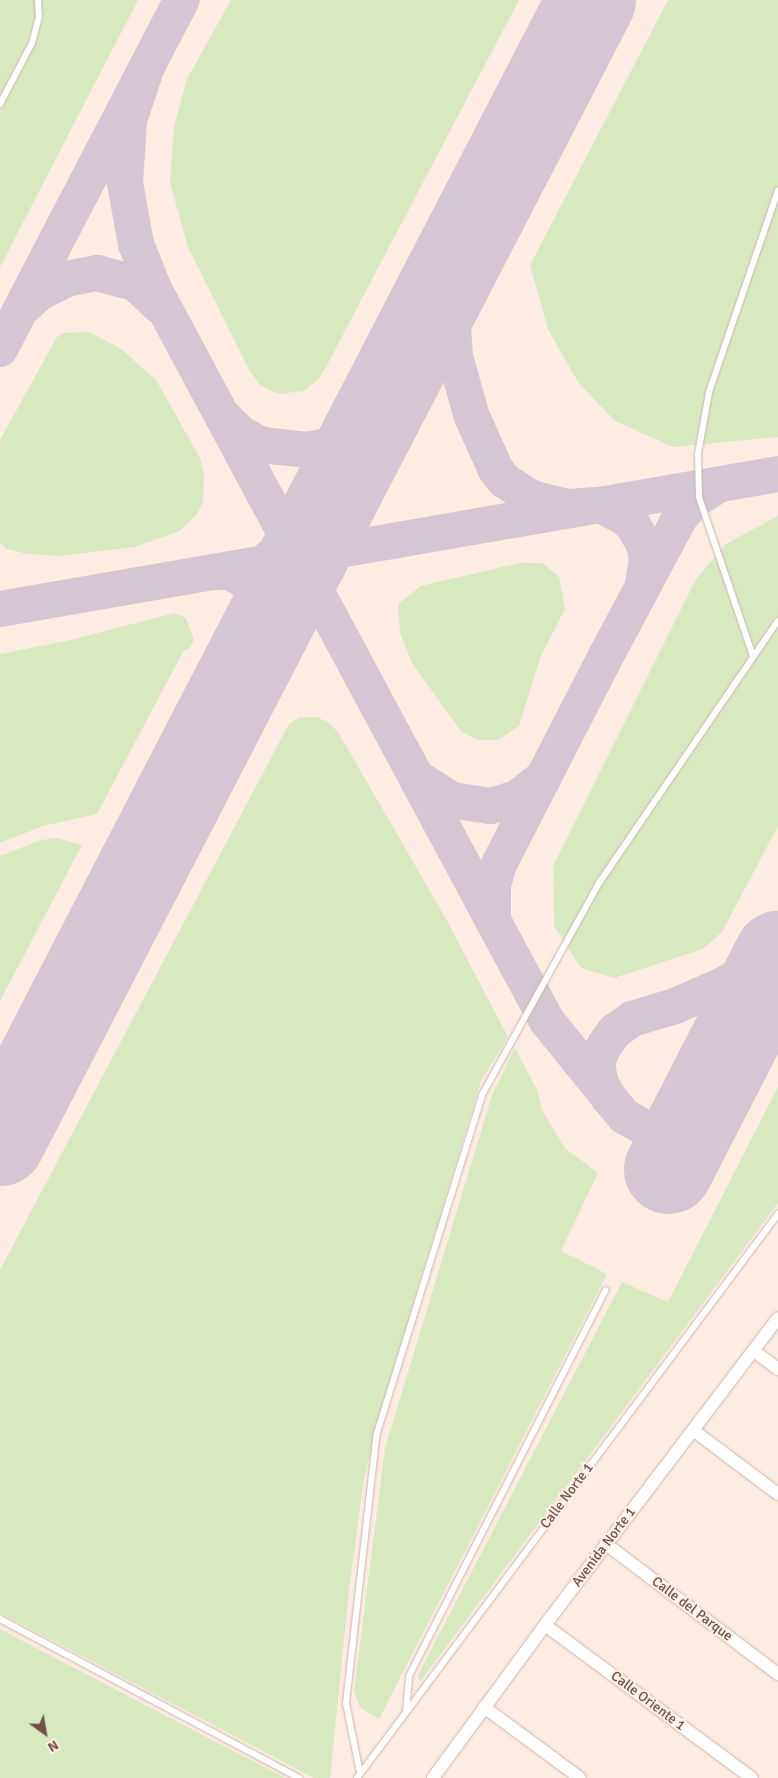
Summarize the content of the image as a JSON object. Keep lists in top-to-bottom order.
{
  "streets": {
    "street": ["Avenida Norte 1", "Calle del Parque", "Calle Oriente 1"],
    "lane": ["Calle Norte 1"]
  },
  "crossings": [
    ["Avenida Norte 1", "Calle del Parque"],
    ["Avenida Norte 1", "Calle Oriente 1"]
  ],
  "north": "bottom right"
}
